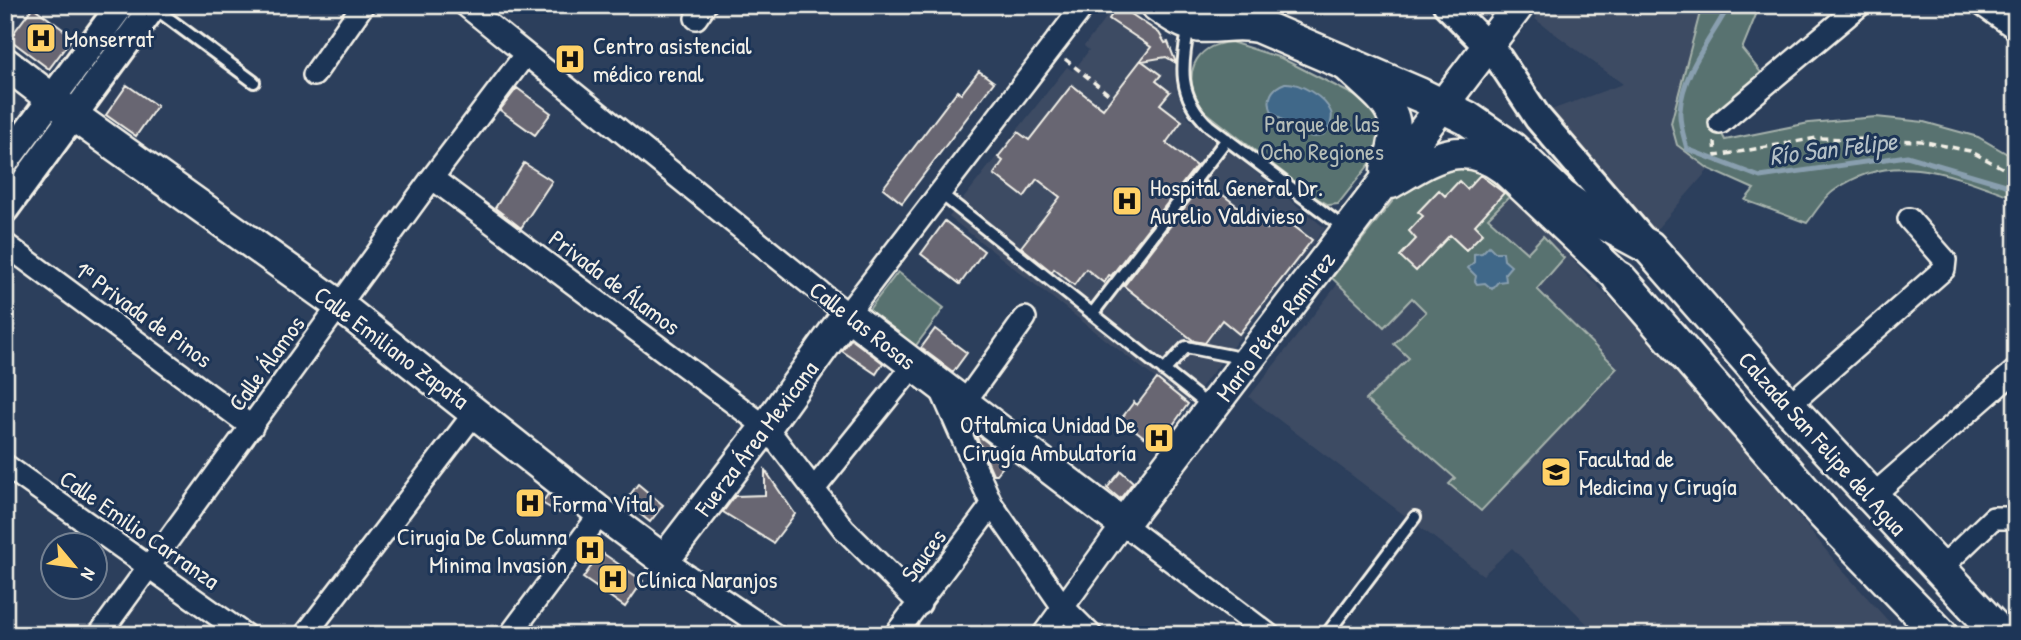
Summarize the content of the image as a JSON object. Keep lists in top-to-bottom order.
{
  "streets": {
    "main road": [
      "Calle las Rosas",
      "Mario Pérez Ramirez",
      "Calle Emiliano Zapata",
      "Fuerza Área Mexicana",
      "Calzada San Felipe del Agua"
    ],
    "street": [
      "Privada de Álamos",
      "1ª Privada de Pinos",
      "Calle Álamos",
      "Calle Emilio Carranza",
      "Sauces"
    ]
  },
  "crossings": [
    ["Privada de Álamos", "Calle Álamos"],
    ["Privada de Álamos", "Fuerza Área Mexicana"],
    ["Privada de Álamos", "Sauces"],
    ["1ª Privada de Pinos", "Calle Álamos"],
    ["Calle las Rosas", "Mario Pérez Ramirez"],
    ["Calle las Rosas", "Calle Álamos"],
    ["Calle las Rosas", "Fuerza Área Mexicana"],
    ["Calle Emiliano Zapata", "Calle Álamos"],
    ["Calle Emiliano Zapata", "Fuerza Área Mexicana"],
    ["Calle Álamos", "Calle Emilio Carranza"]
  ],
  "water": ["Río San Felipe"],
  "parks": ["Parque de las Ocho Regiones"],
  "places": {
    "hospital": [
      "Monserrat",
      "Centro asistencial médico renal",
      "Hospital General Dr. Aurelio Valdivieso",
      "Oftalmica Unidad De Cirugía Ambulatoría",
      "Forma Vital",
      "Cirugia De Columna Minima Invasion",
      "Clínica Naranjos"
    ],
    "school or university": ["Facultad de Medicina y Cirugía"]
  },
  "north": "bottom right"
}
